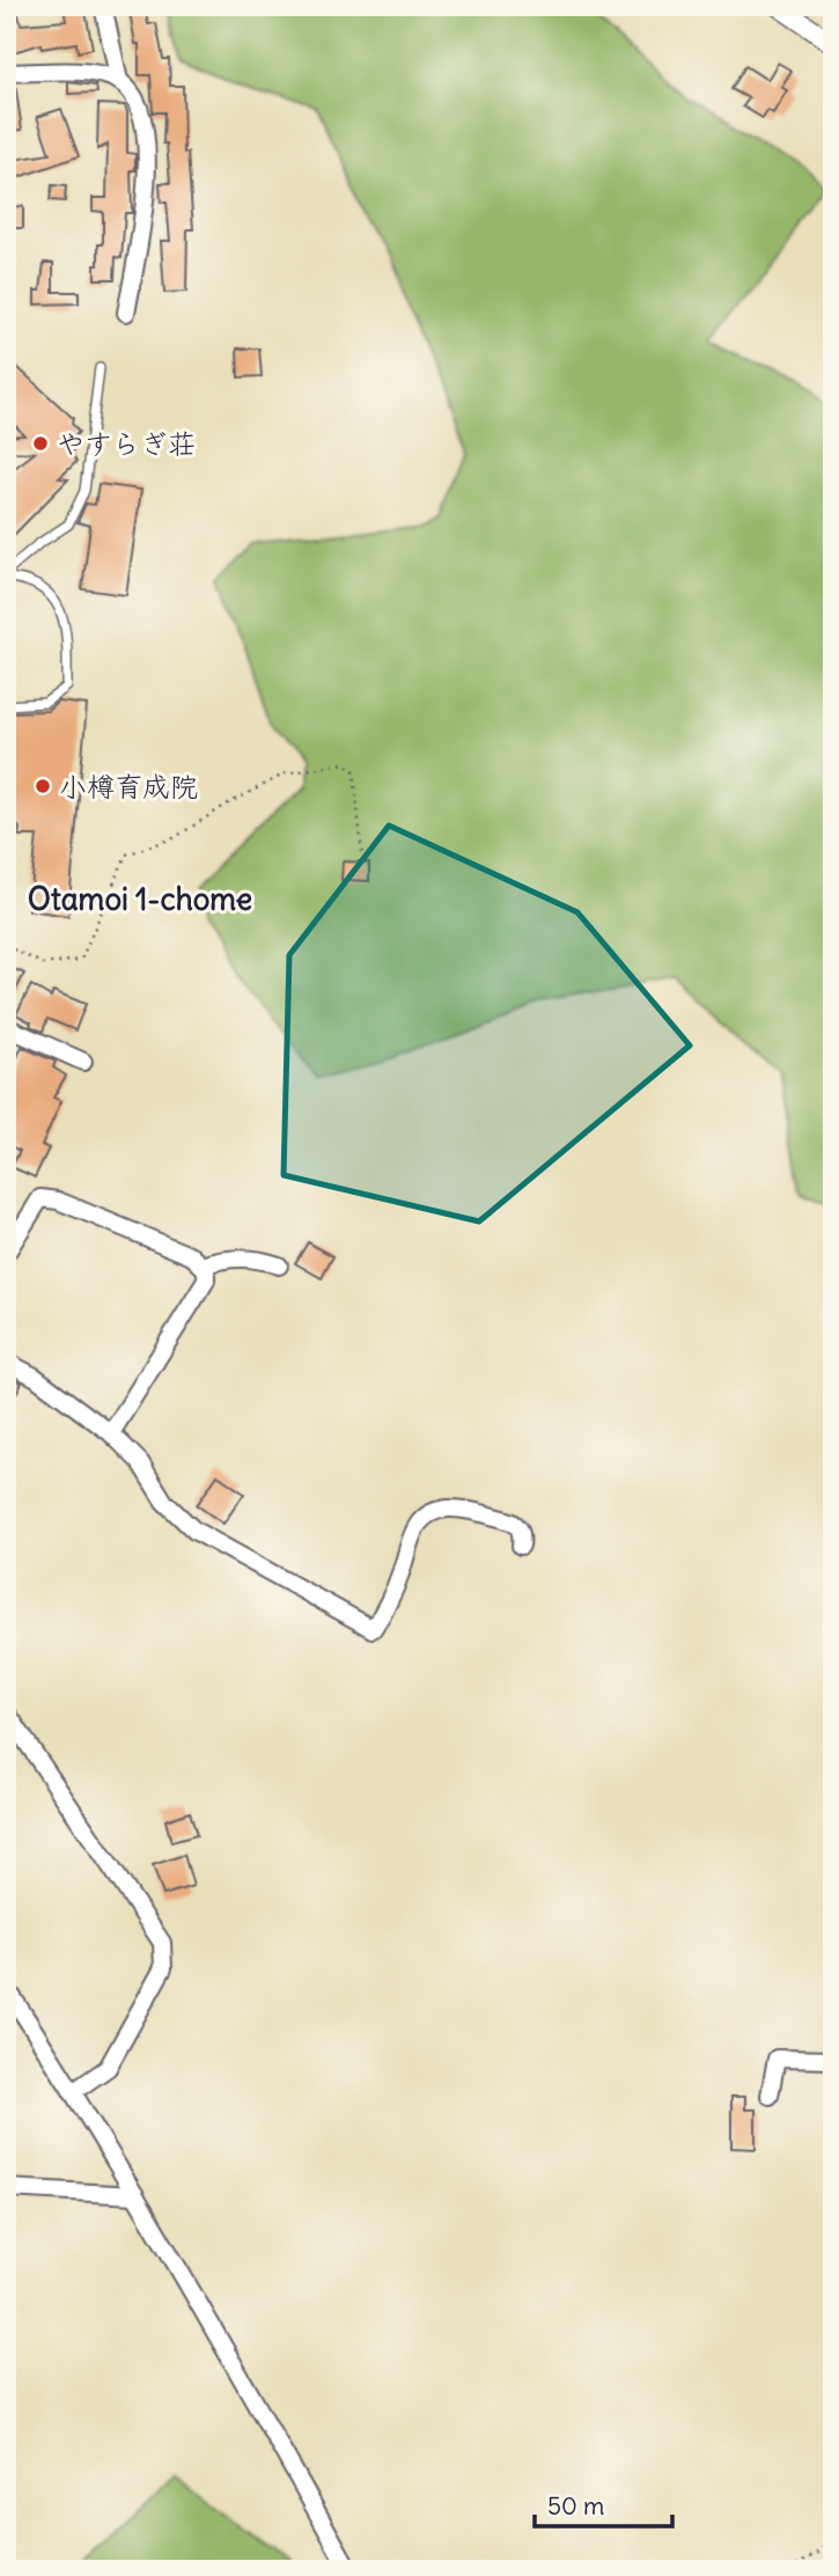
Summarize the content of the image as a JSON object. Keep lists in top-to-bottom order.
{
  "districts": ["Otamoi 1-chome"],
  "places": ["やすらぎ荘", "小樽育成院"],
  "scale_bar": "50 m"
}
